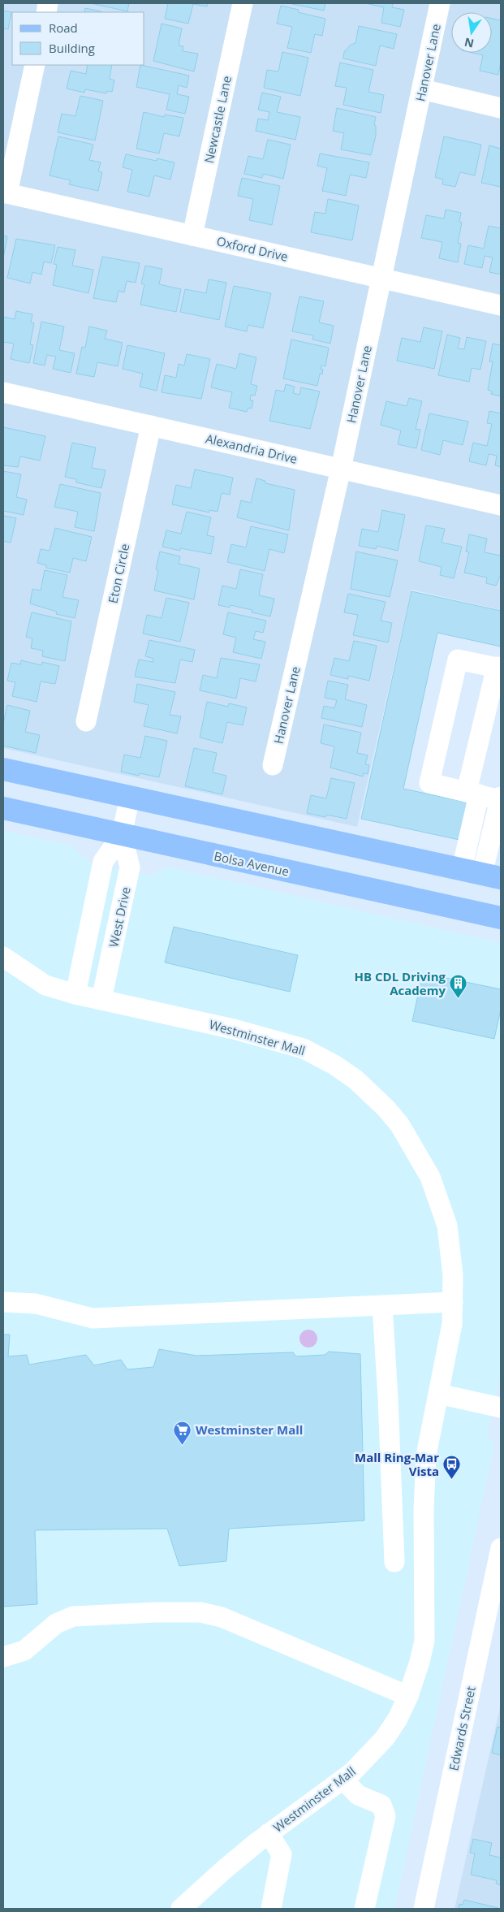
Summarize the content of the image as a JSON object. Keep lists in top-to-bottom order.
{
  "streets": {
    "main road": ["Bolsa Avenue"],
    "street": [
      "Hanover Lane",
      "Newcastle Lane",
      "Oxford Drive",
      "Alexandria Drive",
      "Eton Circle",
      "West Drive",
      "Westminster Mall",
      "Edwards Street"
    ]
  },
  "crossings": [
    ["Hanover Lane", "Oxford Drive"],
    ["Hanover Lane", "Alexandria Drive"],
    ["Newcastle Lane", "Oxford Drive"],
    ["Alexandria Drive", "Eton Circle"],
    ["Bolsa Avenue", "West Drive"],
    ["West Drive", "Westminster Mall"]
  ],
  "places": {
    "building": ["HB CDL Driving Academy"],
    "supermarket": ["Westminster Mall"],
    "bus stop": ["Mall Ring-Mar Vista"]
  },
  "legend": ["Road", "Building"],
  "north": "bottom"
}
